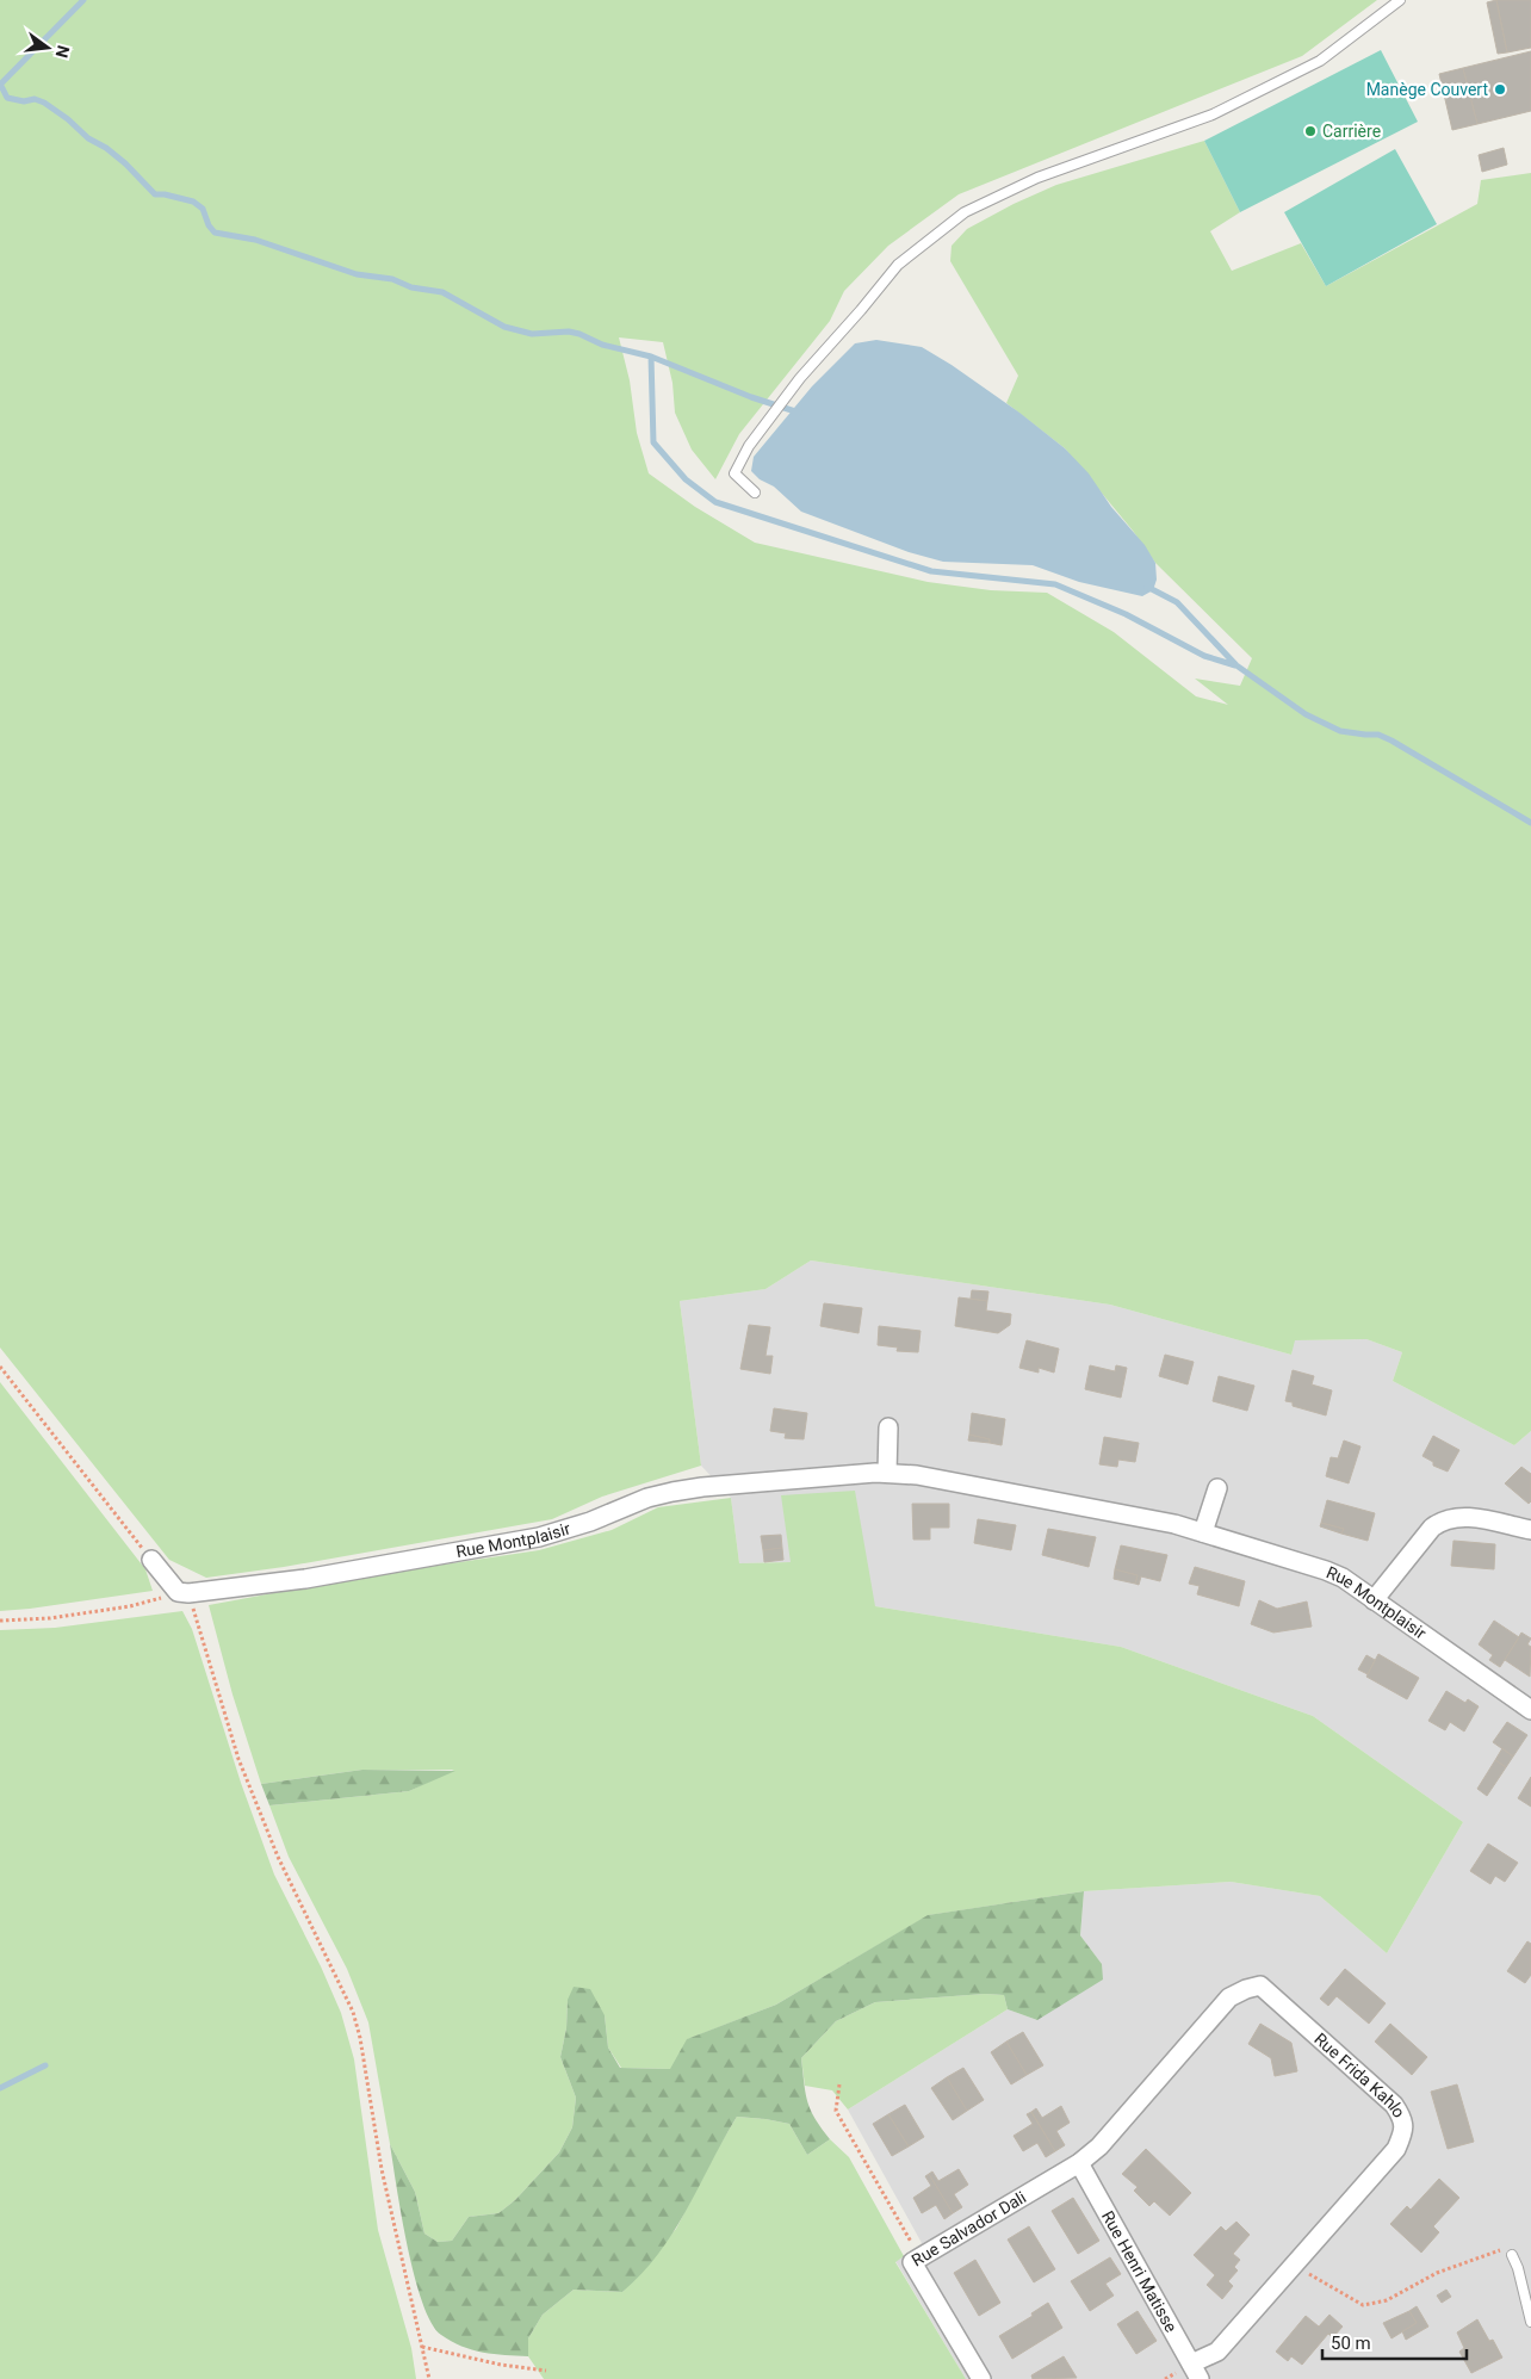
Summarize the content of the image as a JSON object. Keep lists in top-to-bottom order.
{
  "streets": {
    "street": [
      "Rue Montplaisir",
      "Rue Frida Kahlo",
      "Rue Salvador Dali",
      "Rue Henri Matisse"
    ]
  },
  "crossings": [
    ["Rue Frida Kahlo", "Rue Salvador Dali"],
    ["Rue Frida Kahlo", "Rue Henri Matisse"],
    ["Rue Salvador Dali", "Rue Henri Matisse"]
  ],
  "places": ["Manège Couvert", "Carrière"],
  "scale_bar": "50 m",
  "north": "right"
}
